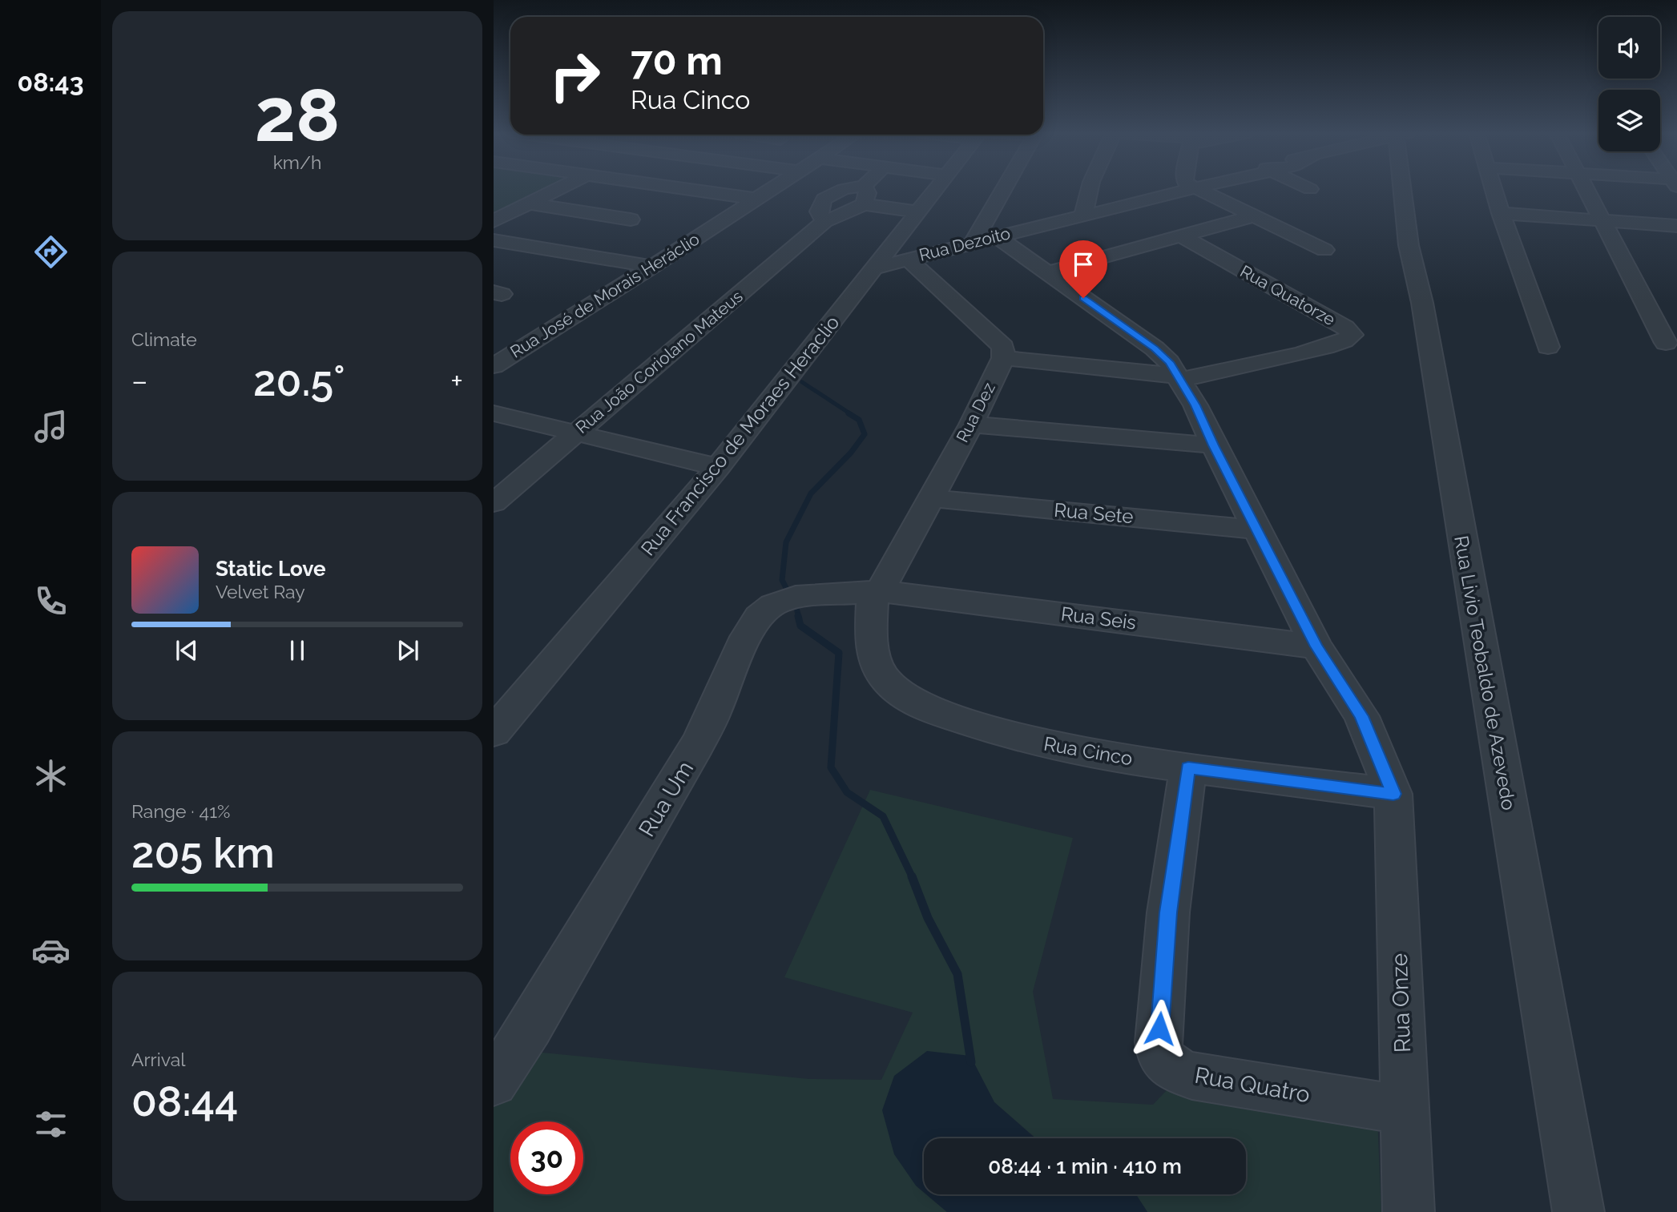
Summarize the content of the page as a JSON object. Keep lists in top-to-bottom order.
{
  "streets": {
    "street": [
      "Rua Dezoito",
      "Rua José de Morais Heráclio",
      "Rua Quatorze",
      "Rua João Coriolano Mateus",
      "Rua Dez",
      "Rua Francisco de Moraes Heraclio",
      "Rua Sete",
      "Rua Seis",
      "Rua Livio Teobaldo de Azevedo",
      "Rua Cinco",
      "Rua Um",
      "Rua Onze",
      "Rua Quatro"
    ]
  },
  "crossings": [
    ["Rua Dezoito", "Rua Dez"],
    ["Rua Dezoito", "Rua Francisco de Moraes Heraclio"],
    ["Rua Dez", "Rua Sete"],
    ["Rua Dez", "Rua Seis"],
    ["Rua Dez", "Rua Cinco"],
    ["Rua Dez", "Rua Um"],
    ["Rua Seis", "Rua Cinco"],
    ["Rua Seis", "Rua Um"],
    ["Rua Cinco", "Rua Um"],
    ["Rua Cinco", "Rua Onze"],
    ["Rua Cinco", "Rua Quatro"],
    ["Rua Onze", "Rua Quatro"]
  ],
  "page": {
    "tabs": "08:43",
    "tile": [
      ["28", "km/h"],
      "Climate",
      ["Range · 41%", "205 km"],
      ["Arrival", "08:44"]
    ],
    "turn": ["70 m", "Rua Cinco"],
    "heat": ["−", "20.5°", "+"],
    "song": ["Static Love", "Velvet Ray"],
    "limit": "30",
    "trip": "08:44 · 1 min · 410 m"
  }
}
